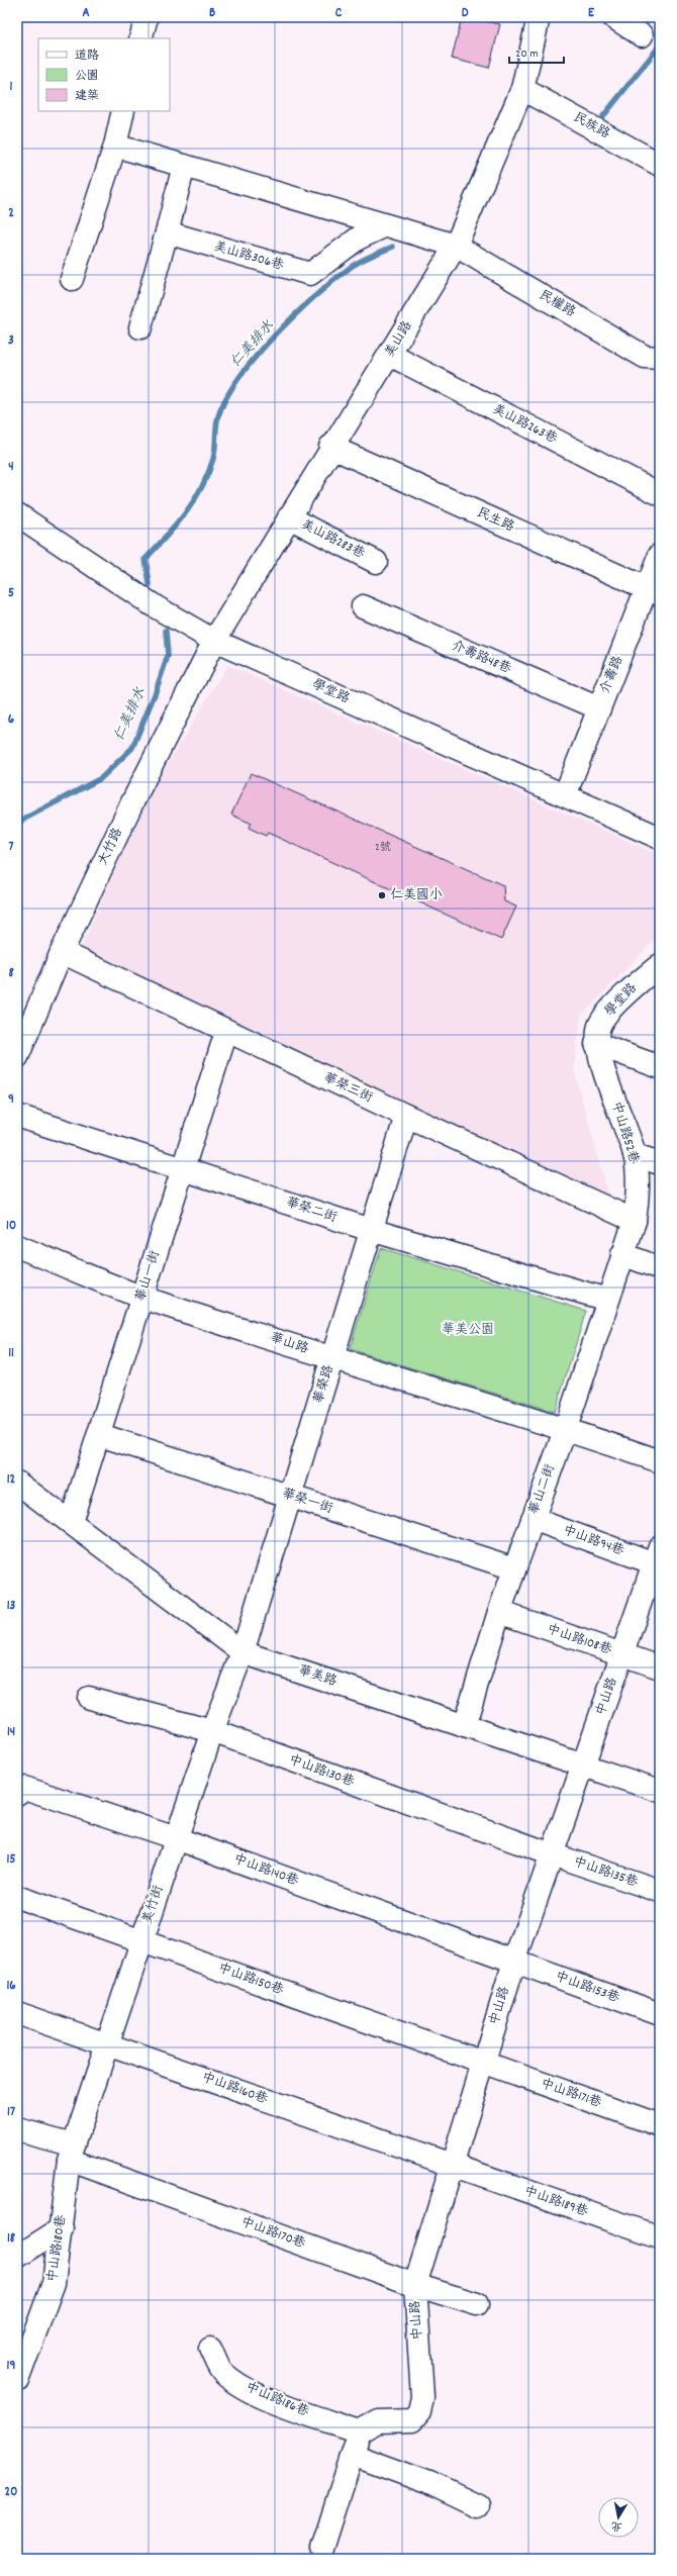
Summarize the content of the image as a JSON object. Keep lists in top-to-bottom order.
{
  "streets": {
    "street": [
      "民族路",
      "美山路306巷",
      "民權路",
      "美山路",
      "美山路263巷",
      "民生路",
      "美山路283巷",
      "介壽路48巷",
      "介壽路",
      "學堂路",
      "大竹路",
      "華榮三街",
      "中山路52巷",
      "華榮二街",
      "華山一街",
      "華山路",
      "華榮路",
      "華山二街",
      "華榮一街",
      "中山路94巷",
      "中山路108巷",
      "華美路",
      "中山路",
      "中山路130巷",
      "中山路140巷",
      "中山路135巷",
      "美竹街",
      "中山路150巷",
      "中山路153巷",
      "中山路160巷",
      "中山路171巷",
      "中山路189巷",
      "中山路170巷",
      "中山路180巷",
      "中山路186巷"
    ]
  },
  "crossings": [
    ["民族路", "美山路"],
    ["民權路", "美山路"],
    ["美山路", "美山路263巷"],
    ["美山路", "民生路"],
    ["美山路", "美山路283巷"],
    ["美山路", "學堂路"],
    ["美山路", "大竹路"],
    ["民生路", "介壽路"],
    ["介壽路48巷", "介壽路"],
    ["介壽路", "學堂路"],
    ["學堂路", "大竹路"],
    ["學堂路", "中山路52巷"],
    ["大竹路", "華榮三街"],
    ["華榮三街", "中山路52巷"],
    ["華榮三街", "華山一街"],
    ["華榮三街", "華榮路"],
    ["中山路52巷", "華山二街"],
    ["華榮二街", "華山一街"],
    ["華榮二街", "華榮路"],
    ["華榮二街", "華山二街"],
    ["華山一街", "華山路"],
    ["華山一街", "華榮一街"],
    ["華山一街", "華美路"],
    ["華山路", "華榮路"],
    ["華山路", "華山二街"],
    ["華榮路", "華榮一街"],
    ["華榮路", "華美路"],
    ["華榮路", "美竹街"],
    ["華山二街", "華榮一街"],
    ["華山二街", "中山路94巷"],
    ["華山二街", "中山路108巷"],
    ["華山二街", "華美路"],
    ["中山路94巷", "中山路"],
    ["中山路108巷", "中山路"],
    ["華美路", "中山路"],
    ["華美路", "美竹街"],
    ["中山路", "中山路130巷"],
    ["中山路", "中山路140巷"],
    ["中山路", "中山路135巷"],
    ["中山路", "中山路150巷"],
    ["中山路", "中山路153巷"],
    ["中山路", "中山路160巷"],
    ["中山路", "中山路171巷"],
    ["中山路", "中山路189巷"],
    ["中山路", "中山路170巷"],
    ["中山路", "中山路186巷"],
    ["中山路130巷", "中山路135巷"],
    ["中山路130巷", "美竹街"],
    ["中山路140巷", "美竹街"],
    ["中山路140巷", "中山路153巷"],
    ["美竹街", "中山路150巷"],
    ["美竹街", "中山路160巷"],
    ["美竹街", "中山路170巷"],
    ["美竹街", "中山路180巷"],
    ["中山路150巷", "中山路171巷"],
    ["中山路160巷", "中山路189巷"],
    ["中山路170巷", "中山路180巷"]
  ],
  "water": ["仁美排水"],
  "parks": ["華美公園"],
  "places": ["仁美國小"],
  "house_numbers": ["2號"],
  "legend": ["道路", "公園", "建築"],
  "scale_bar": "20 m",
  "north": "bottom",
  "grid": {
    "columns": [
      "A",
      "B",
      "C",
      "D",
      "E"
    ],
    "rows": [
      "1",
      "2",
      "3",
      "4",
      "5",
      "6",
      "7",
      "8",
      "9",
      "10",
      "11",
      "12",
      "13",
      "14",
      "15",
      "16",
      "17",
      "18",
      "19",
      "20"
    ]
  }
}
